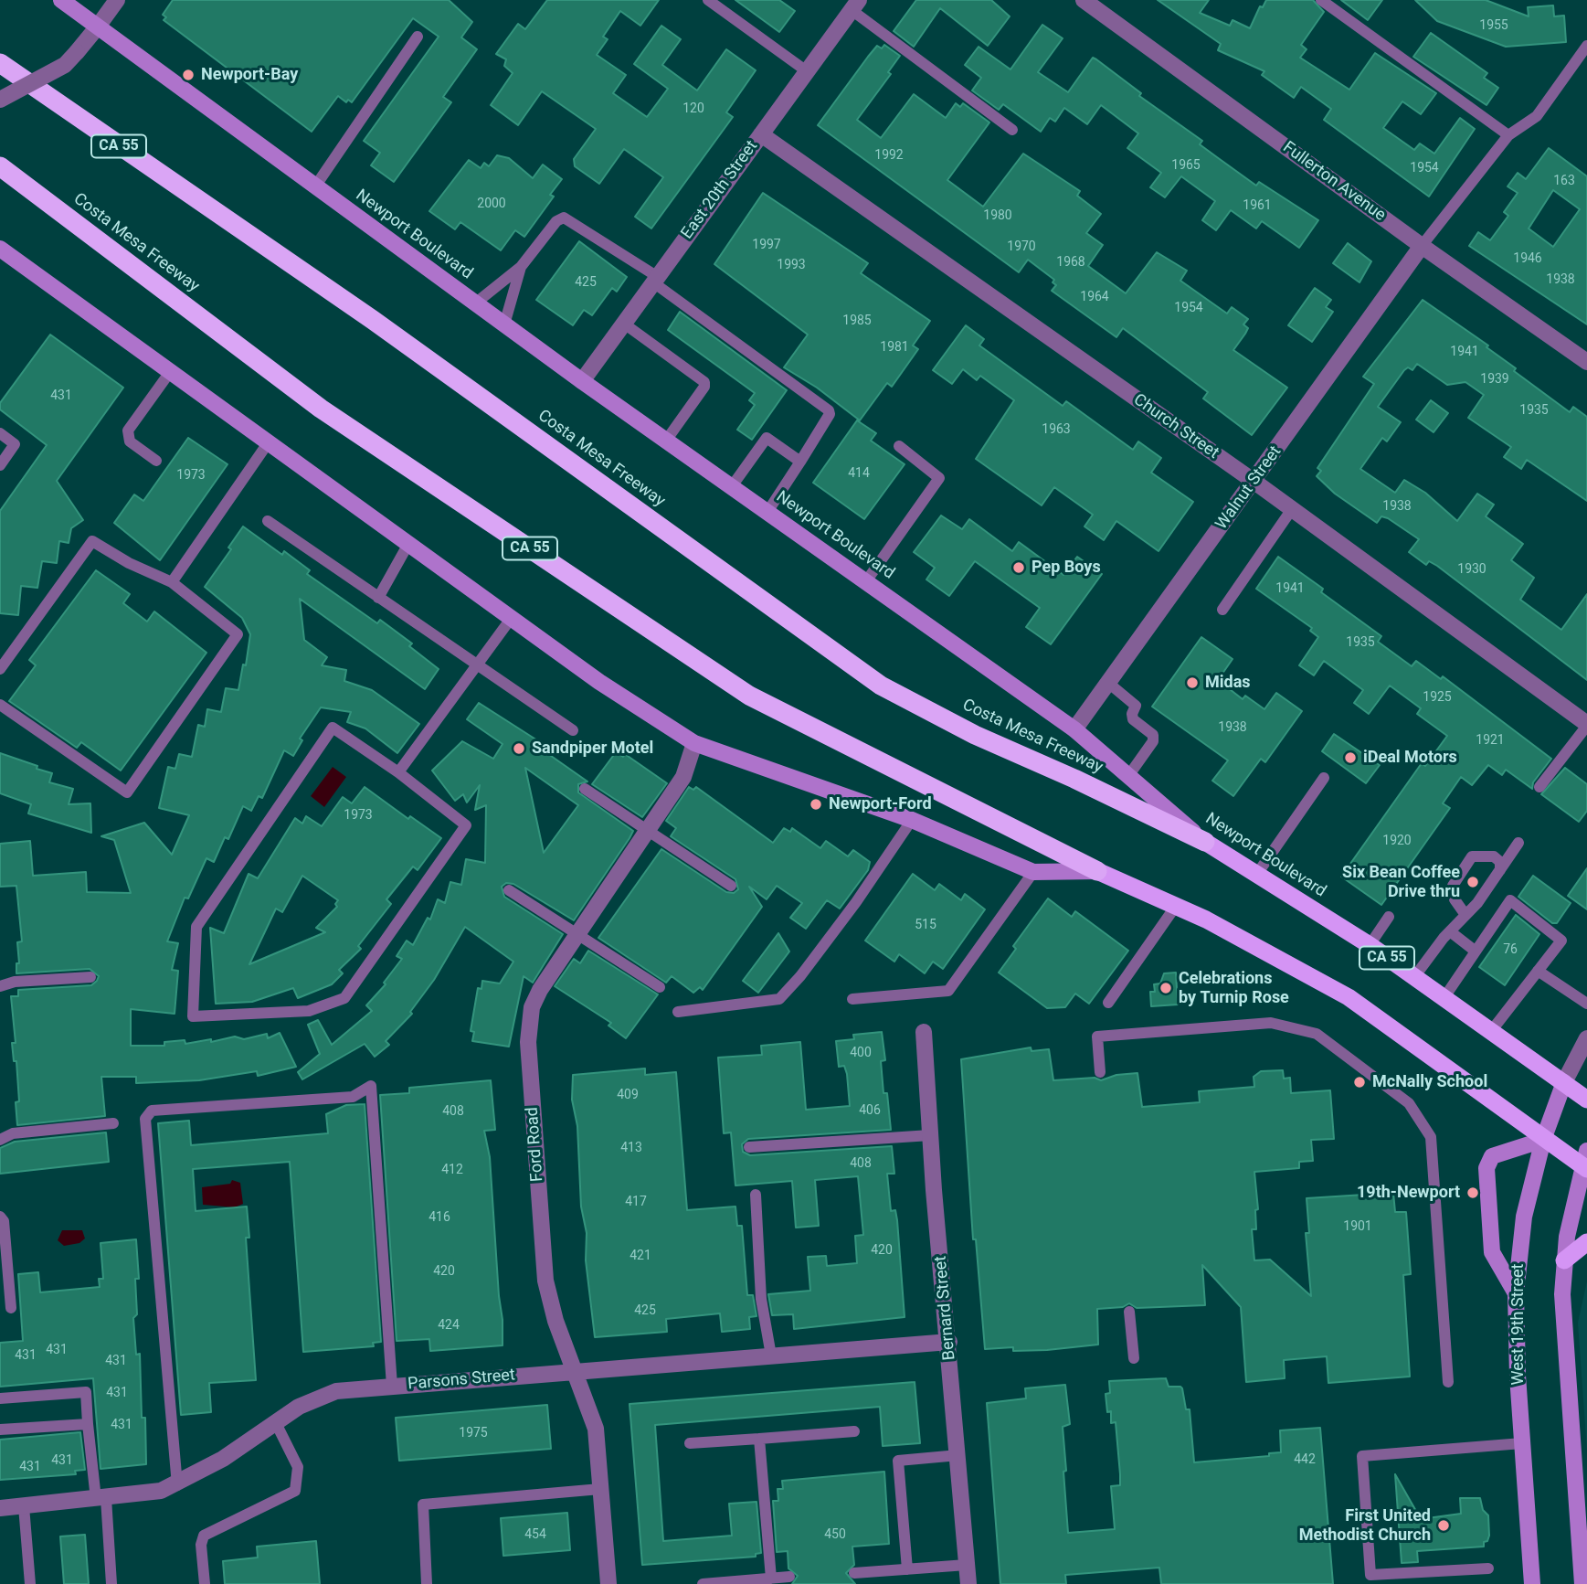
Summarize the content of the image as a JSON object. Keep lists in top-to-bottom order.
{
  "streets": {
    "highway": ["CA 55", "Newport Boulevard", "Costa Mesa Freeway"],
    "main road": ["West 19th Street"],
    "street": [
      "Fullerton Avenue",
      "East 20th Street",
      "Church Street",
      "Walnut Street",
      "Ford Road",
      "Bernard Street",
      "Parsons Street"
    ]
  },
  "crossings": [
    ["CA 55", "Costa Mesa Freeway"],
    ["CA 55", "West 19th Street"],
    ["Fullerton Avenue", "Walnut Street"],
    ["East 20th Street", "Newport Boulevard"],
    ["East 20th Street", "Church Street"],
    ["Newport Boulevard", "Costa Mesa Freeway"],
    ["Newport Boulevard", "Walnut Street"],
    ["Newport Boulevard", "West 19th Street"],
    ["Church Street", "Walnut Street"],
    ["Ford Road", "Parsons Street"],
    ["Bernard Street", "Parsons Street"]
  ],
  "places": [
    "Newport-Bay",
    "Pep Boys",
    "Midas",
    "Sandpiper Motel",
    "iDeal Motors",
    "Newport-Ford",
    "Six Bean Coffee Drive thru",
    "Celebrations by Turnip Rose",
    "McNally School",
    "19th-Newport",
    "First United Methodist Church"
  ],
  "house_numbers": [
    "1955",
    "120",
    "1992",
    "1965",
    "1954",
    "163",
    "2000",
    "1961",
    "1980",
    "1997",
    "1970",
    "1946",
    "1968",
    "1993",
    "1938",
    "425",
    "1964",
    "1954",
    "1985",
    "1981",
    "1941",
    "1939",
    "431",
    "1935",
    "1963",
    "414",
    "1973",
    "1938",
    "1930",
    "1941",
    "1935",
    "1925",
    "1938",
    "1921",
    "1973",
    "1920",
    "515",
    "76",
    "400",
    "409",
    "406",
    "408",
    "413",
    "408",
    "412",
    "417",
    "416",
    "1901",
    "420",
    "421",
    "420",
    "425",
    "424",
    "431",
    "431",
    "431",
    "431",
    "431",
    "1975",
    "442",
    "431",
    "431",
    "454",
    "450"
  ]
}
